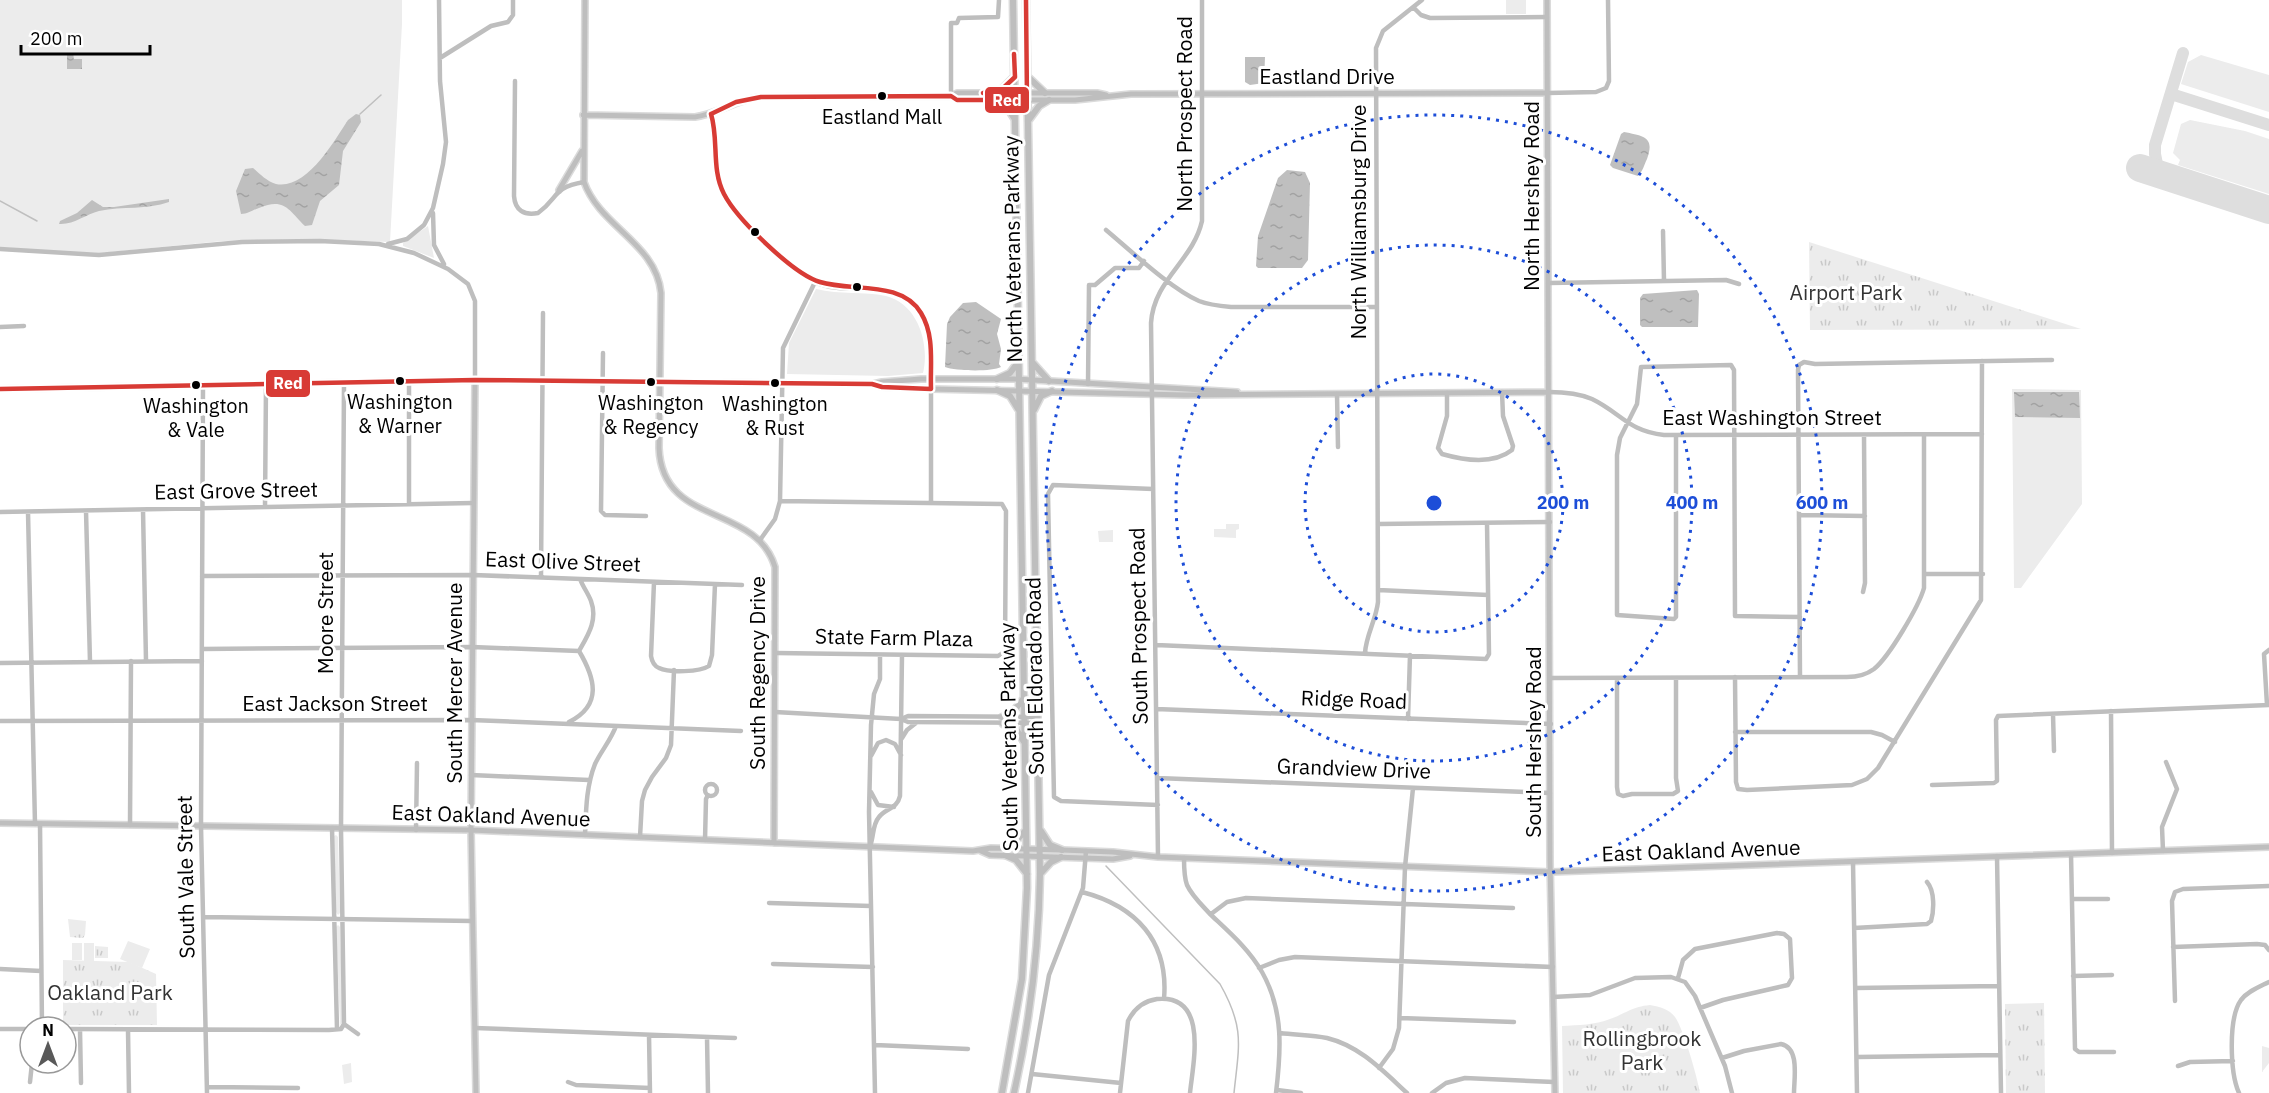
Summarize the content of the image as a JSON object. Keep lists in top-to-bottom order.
{
  "streets": {
    "highway": ["North Veterans Parkway", "South Veterans Parkway"],
    "main road": [
      "Eastland Drive",
      "North Hershey Road",
      "East Washington Street",
      "South Regency Drive",
      "South Mercer Avenue",
      "South Hershey Road",
      "East Oakland Avenue"
    ],
    "street": [
      "North Prospect Road",
      "North Williamsburg Drive",
      "East Grove Street",
      "East Olive Street",
      "Moore Street",
      "South Prospect Road",
      "State Farm Plaza",
      "South Eldorado Road",
      "Ridge Road",
      "East Jackson Street",
      "Grandview Drive",
      "South Vale Street"
    ]
  },
  "crossings": [
    ["Eastland Drive", "North Prospect Road"],
    ["Eastland Drive", "North Hershey Road"],
    ["Eastland Drive", "North Williamsburg Drive"],
    ["Eastland Drive", "North Veterans Parkway"],
    ["North Prospect Road", "East Washington Street"],
    ["North Prospect Road", "South Prospect Road"],
    ["North Hershey Road", "East Washington Street"],
    ["North Hershey Road", "South Hershey Road"],
    ["North Williamsburg Drive", "East Washington Street"],
    ["North Veterans Parkway", "East Washington Street"],
    ["North Veterans Parkway", "South Veterans Parkway"],
    ["East Washington Street", "Moore Street"],
    ["East Washington Street", "South Prospect Road"],
    ["East Washington Street", "South Mercer Avenue"],
    ["East Washington Street", "South Veterans Parkway"],
    ["East Washington Street", "South Hershey Road"],
    ["East Grove Street", "Moore Street"],
    ["East Grove Street", "South Mercer Avenue"],
    ["East Olive Street", "Moore Street"],
    ["East Olive Street", "South Mercer Avenue"],
    ["Moore Street", "East Jackson Street"],
    ["Moore Street", "East Oakland Avenue"],
    ["South Prospect Road", "South Eldorado Road"],
    ["South Prospect Road", "Ridge Road"],
    ["South Prospect Road", "Grandview Drive"],
    ["South Prospect Road", "East Oakland Avenue"],
    ["State Farm Plaza", "South Regency Drive"],
    ["South Regency Drive", "East Oakland Avenue"],
    ["South Mercer Avenue", "East Jackson Street"],
    ["South Mercer Avenue", "East Oakland Avenue"],
    ["Ridge Road", "South Hershey Road"],
    ["East Jackson Street", "South Vale Street"],
    ["South Veterans Parkway", "East Oakland Avenue"],
    ["South Hershey Road", "Grandview Drive"],
    ["South Hershey Road", "East Oakland Avenue"],
    ["East Oakland Avenue", "South Vale Street"]
  ],
  "parks": ["Airport Park", "Oakland Park", "Rollingbrook Park"],
  "places": [
    "Eastland Mall",
    "Washington & Warner",
    "Washington & Regency",
    "Washington & Rust",
    "Washington & Vale"
  ],
  "lines": ["transit line Red"],
  "scale_bar": "200 m",
  "north": "top",
  "rings": ["200 m", "400 m", "600 m"]
}
